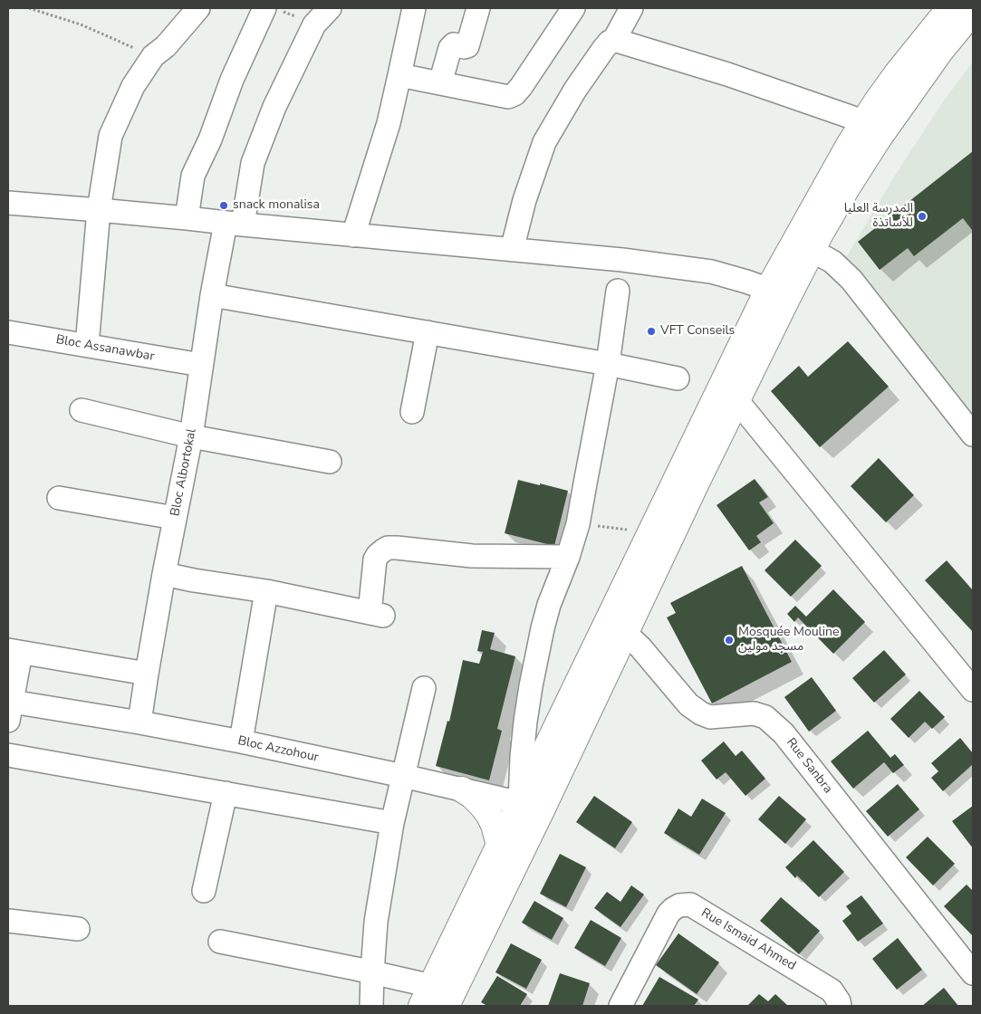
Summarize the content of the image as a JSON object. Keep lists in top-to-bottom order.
{
  "streets": {
    "street": [
      "Bloc Assanawbar",
      "Bloc Albortokal",
      "Bloc Azzohour",
      "Rue Sanbra",
      "Rue Ismaid Ahmed"
    ]
  },
  "crossings": [
    ["Bloc Assanawbar", "Bloc Albortokal"],
    ["Bloc Albortokal", "Bloc Azzohour"]
  ],
  "places": [
    "snack monalisa",
    "المدرسة العليا للأساتذة",
    "VFT Conseils",
    "Mosquée Mouline مسجد مولين"
  ]
}
